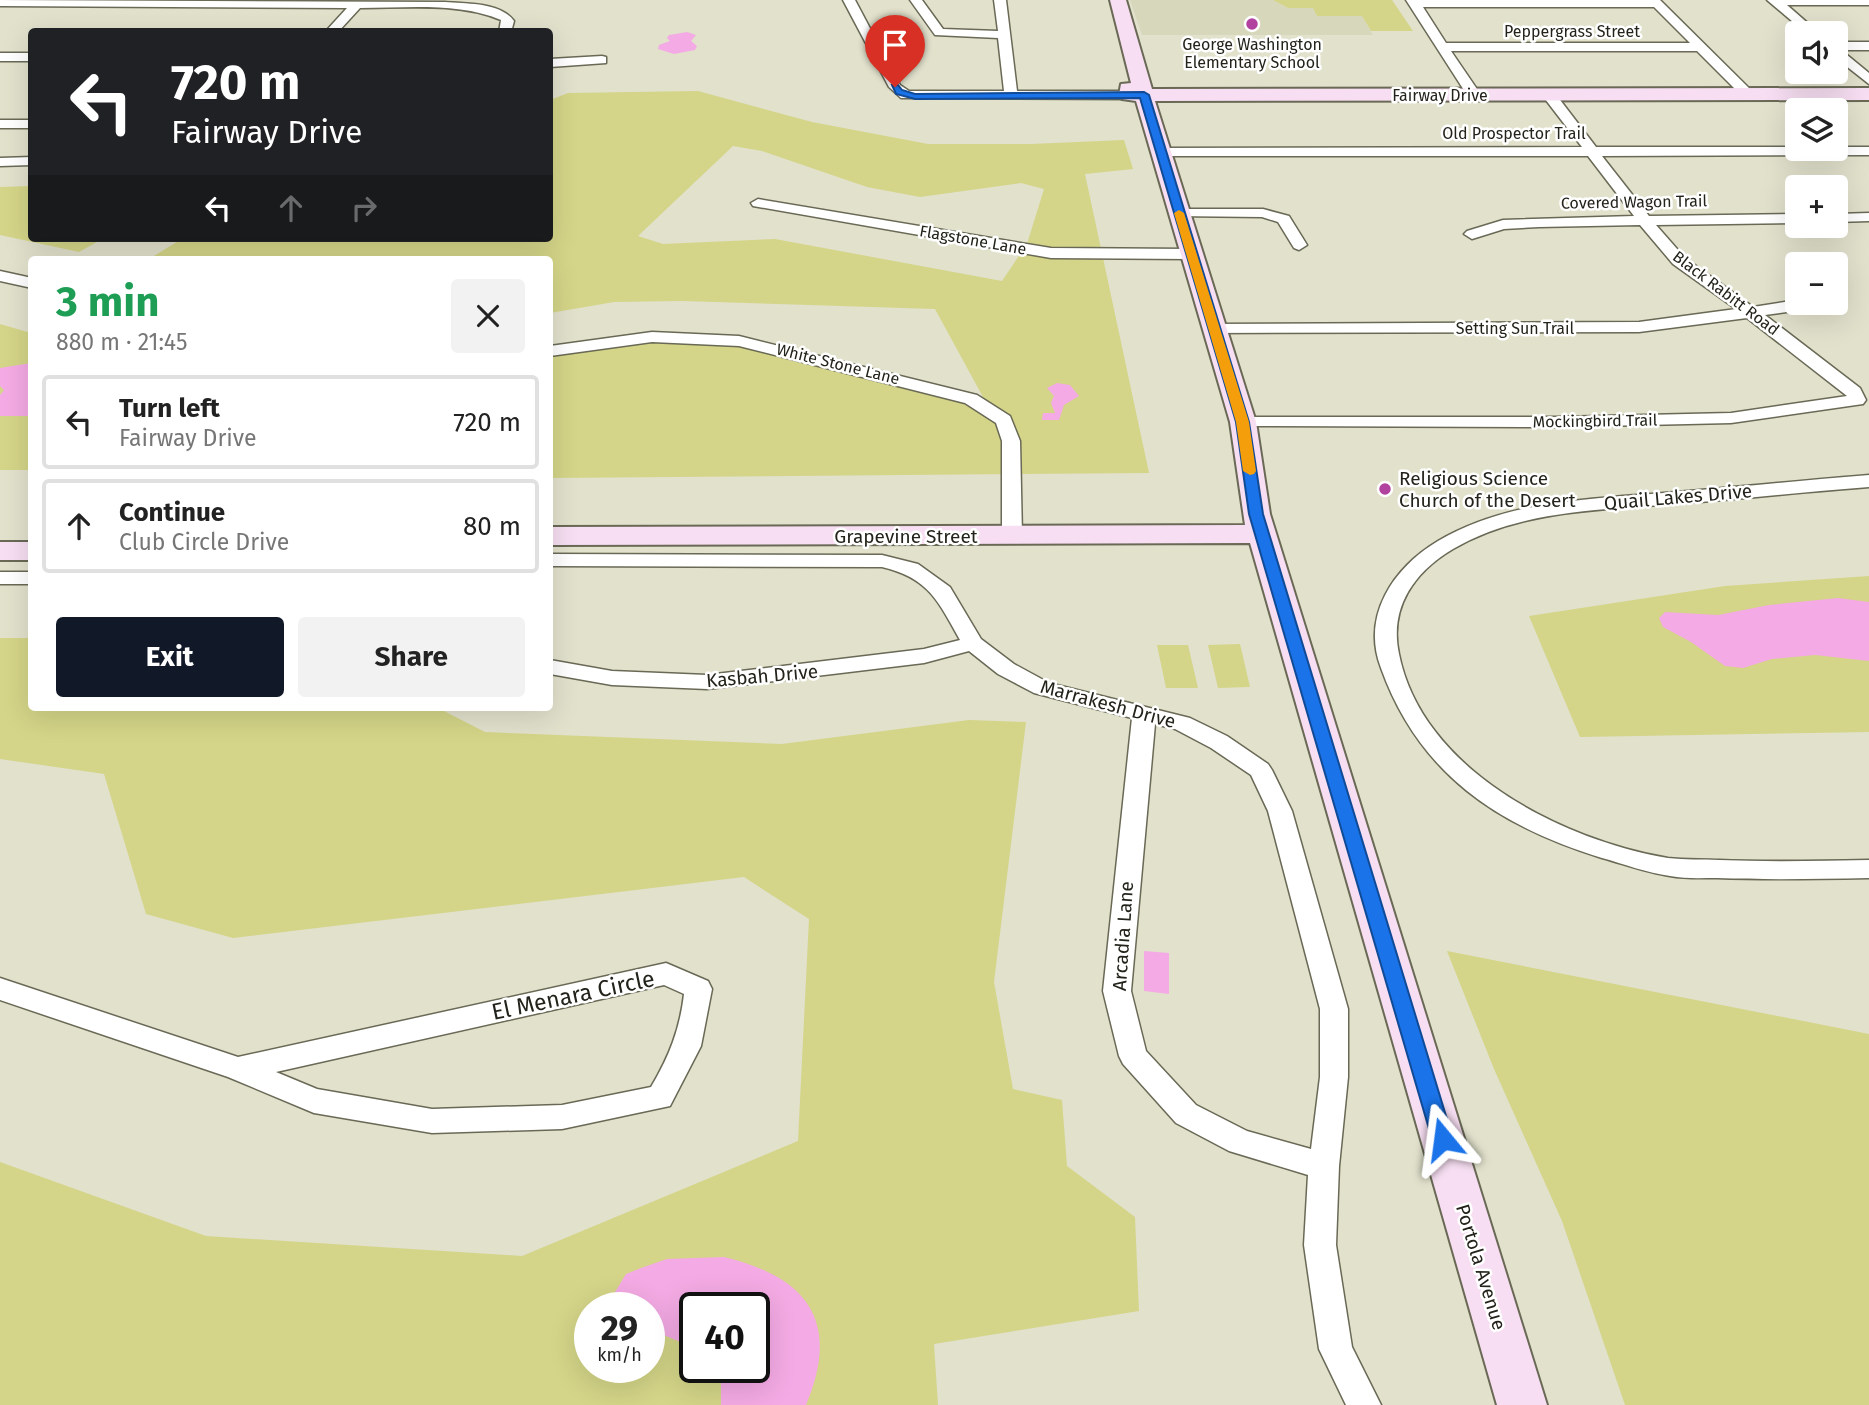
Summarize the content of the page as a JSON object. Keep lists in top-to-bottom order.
{
  "streets": {
    "street": [
      "Peppergrass Street",
      "Fairway Drive",
      "Old Prospector Trail",
      "Covered Wagon Trail",
      "Flagstone Lane",
      "Black Rabitt Road",
      "Setting Sun Trail",
      "White Stone Lane",
      "Mockingbird Trail",
      "Quail Lakes Drive",
      "Grapevine Street",
      "Kasbah Drive",
      "Marrakesh Drive",
      "Arcadia Lane",
      "El Menara Circle",
      "Portola Avenue"
    ]
  },
  "crossings": [
    ["Fairway Drive", "Black Rabitt Road"],
    ["Fairway Drive", "Portola Avenue"],
    ["Old Prospector Trail", "Black Rabitt Road"],
    ["Old Prospector Trail", "Portola Avenue"],
    ["Covered Wagon Trail", "Black Rabitt Road"],
    ["Flagstone Lane", "Portola Avenue"],
    ["Black Rabitt Road", "Setting Sun Trail"],
    ["Black Rabitt Road", "Mockingbird Trail"],
    ["Setting Sun Trail", "Portola Avenue"],
    ["White Stone Lane", "Grapevine Street"],
    ["Mockingbird Trail", "Portola Avenue"],
    ["Grapevine Street", "Portola Avenue"],
    ["Kasbah Drive", "Marrakesh Drive"],
    ["Marrakesh Drive", "Arcadia Lane"]
  ],
  "places": ["George Washington Elementary School", "Religious Science Church of the Desert"],
  "page": {
    "map_buttons": ["+", "−"],
    "turn": ["720 m", "Fairway Drive"],
    "heading": ["3 min", "880 m · 21:45"],
    "list": [
      {
        "name": "Turn left",
        "note": "Fairway Drive",
        "value": "720 m"
      },
      {
        "name": "Continue",
        "note": "Club Circle Drive",
        "value": "80 m"
      }
    ],
    "buttons": ["Exit", "Share"],
    "speed": "29 km/h",
    "limit": "40"
  }
}
